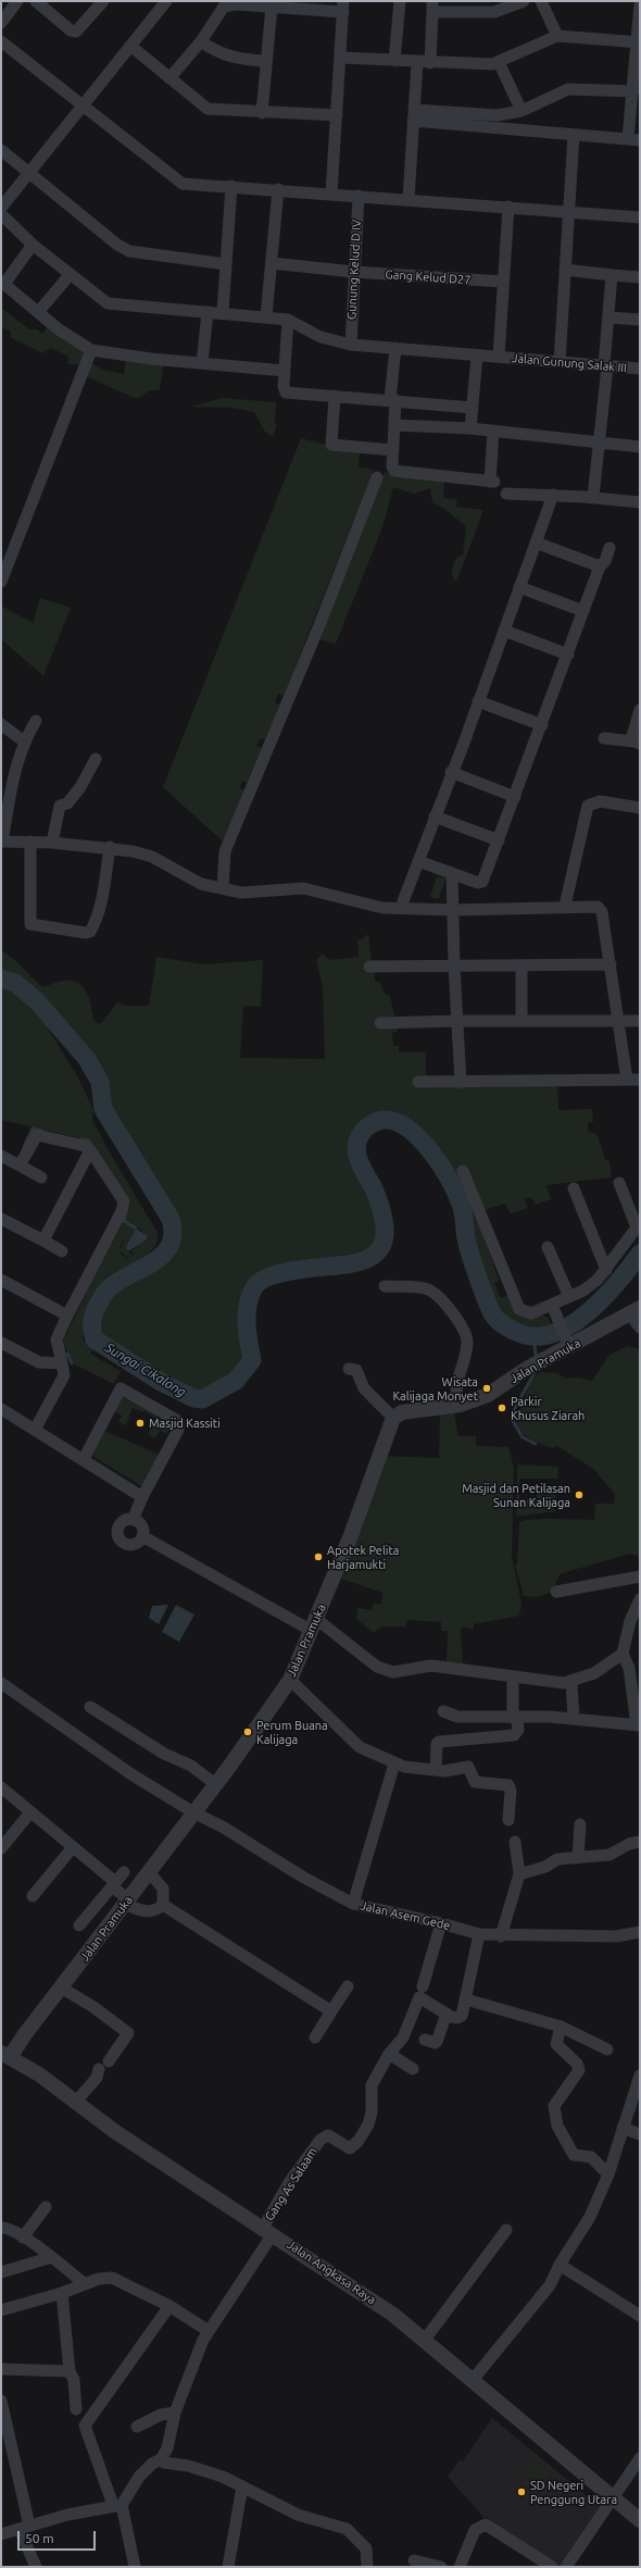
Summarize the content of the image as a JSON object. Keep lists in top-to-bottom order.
{
  "streets": {
    "street": [
      "Gunung Kelud D IV",
      "Gang Kelud D27",
      "Jalan Gunung Salak III",
      "Jalan Pramuka",
      "Jalan Asem Gede",
      "Gang As Salaam",
      "Jalan Angkasa Raya"
    ]
  },
  "crossings": [
    ["Gunung Kelud D IV", "Gang Kelud D27"],
    ["Gunung Kelud D IV", "Jalan Gunung Salak III"],
    ["Jalan Pramuka", "Jalan Asem Gede"],
    ["Jalan Pramuka", "Jalan Angkasa Raya"],
    ["Jalan Asem Gede", "Gang As Salaam"],
    ["Gang As Salaam", "Jalan Angkasa Raya"]
  ],
  "water": ["Sungai Cikalong"],
  "places": [
    "Wisata Kalijaga Monyet",
    "Parkir Khusus Ziarah",
    "Masjid Kassiti",
    "Masjid dan Petilasan Sunan Kalijaga",
    "Apotek Pelita Harjamukti",
    "Perum Buana Kalijaga",
    "SD Negeri Penggung Utara"
  ],
  "scale_bar": "50 m"
}
